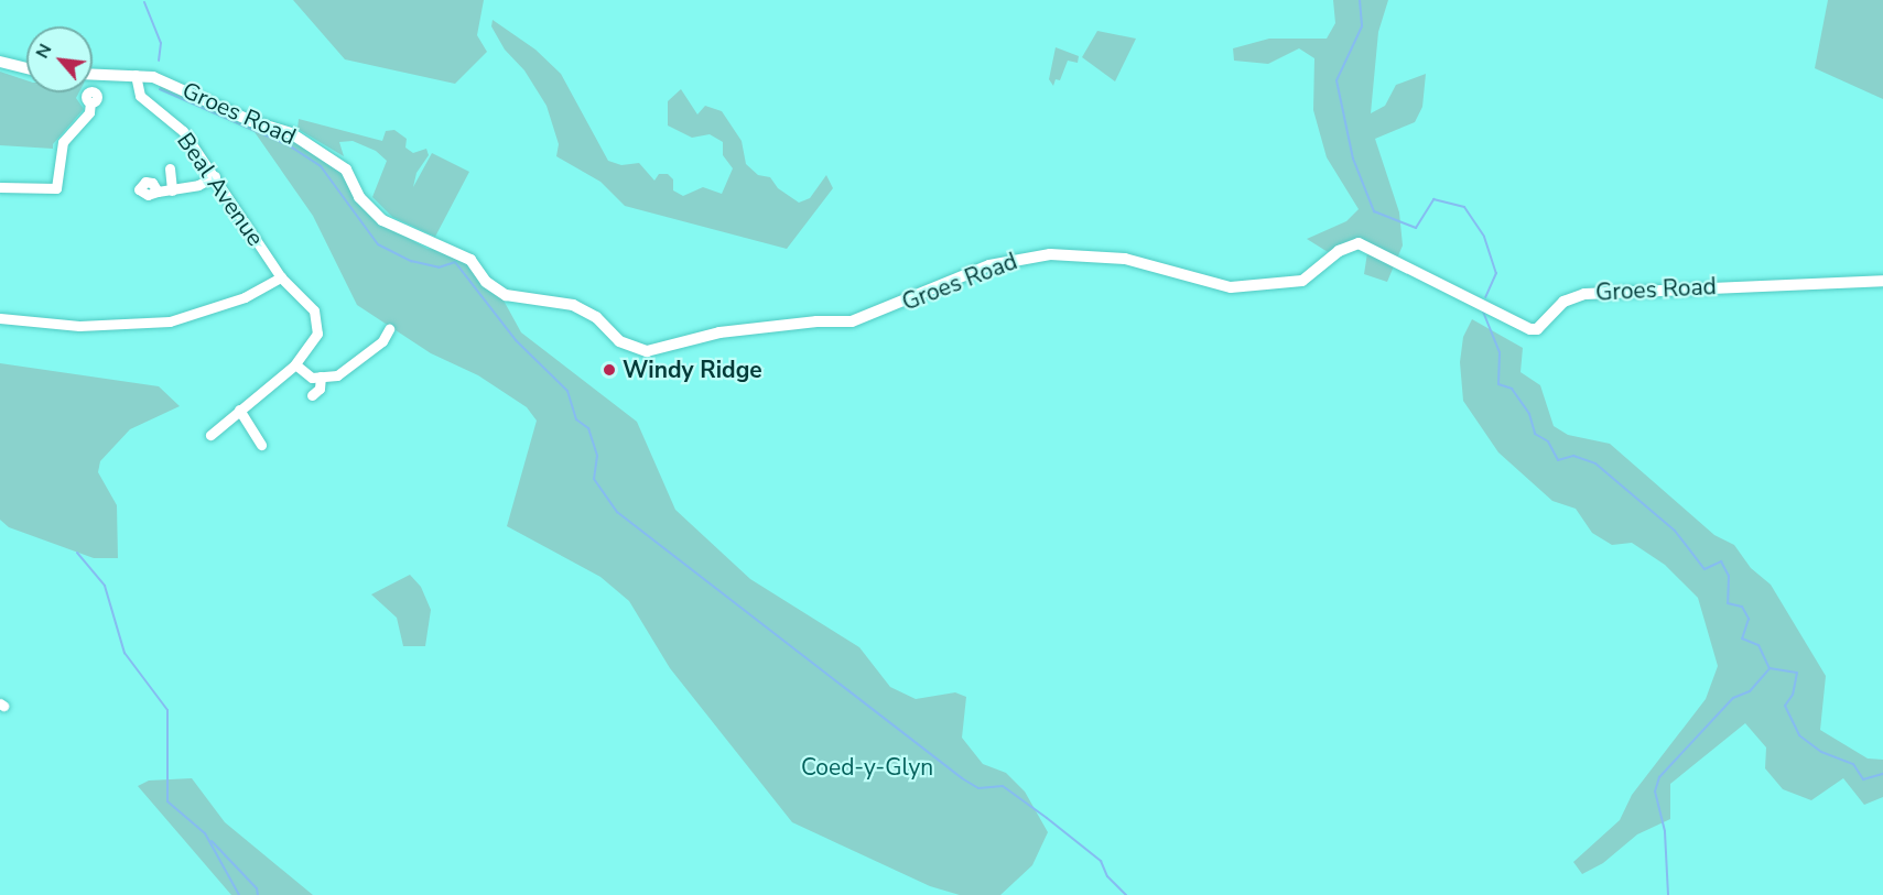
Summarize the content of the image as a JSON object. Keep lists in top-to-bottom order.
{
  "streets": {
    "street": ["Groes Road", "Beal Avenue"]
  },
  "crossings": [
    ["Groes Road", "Beal Avenue"]
  ],
  "parks": ["Coed-y-Glyn"],
  "places": ["Windy Ridge"],
  "north": "top left"
}
